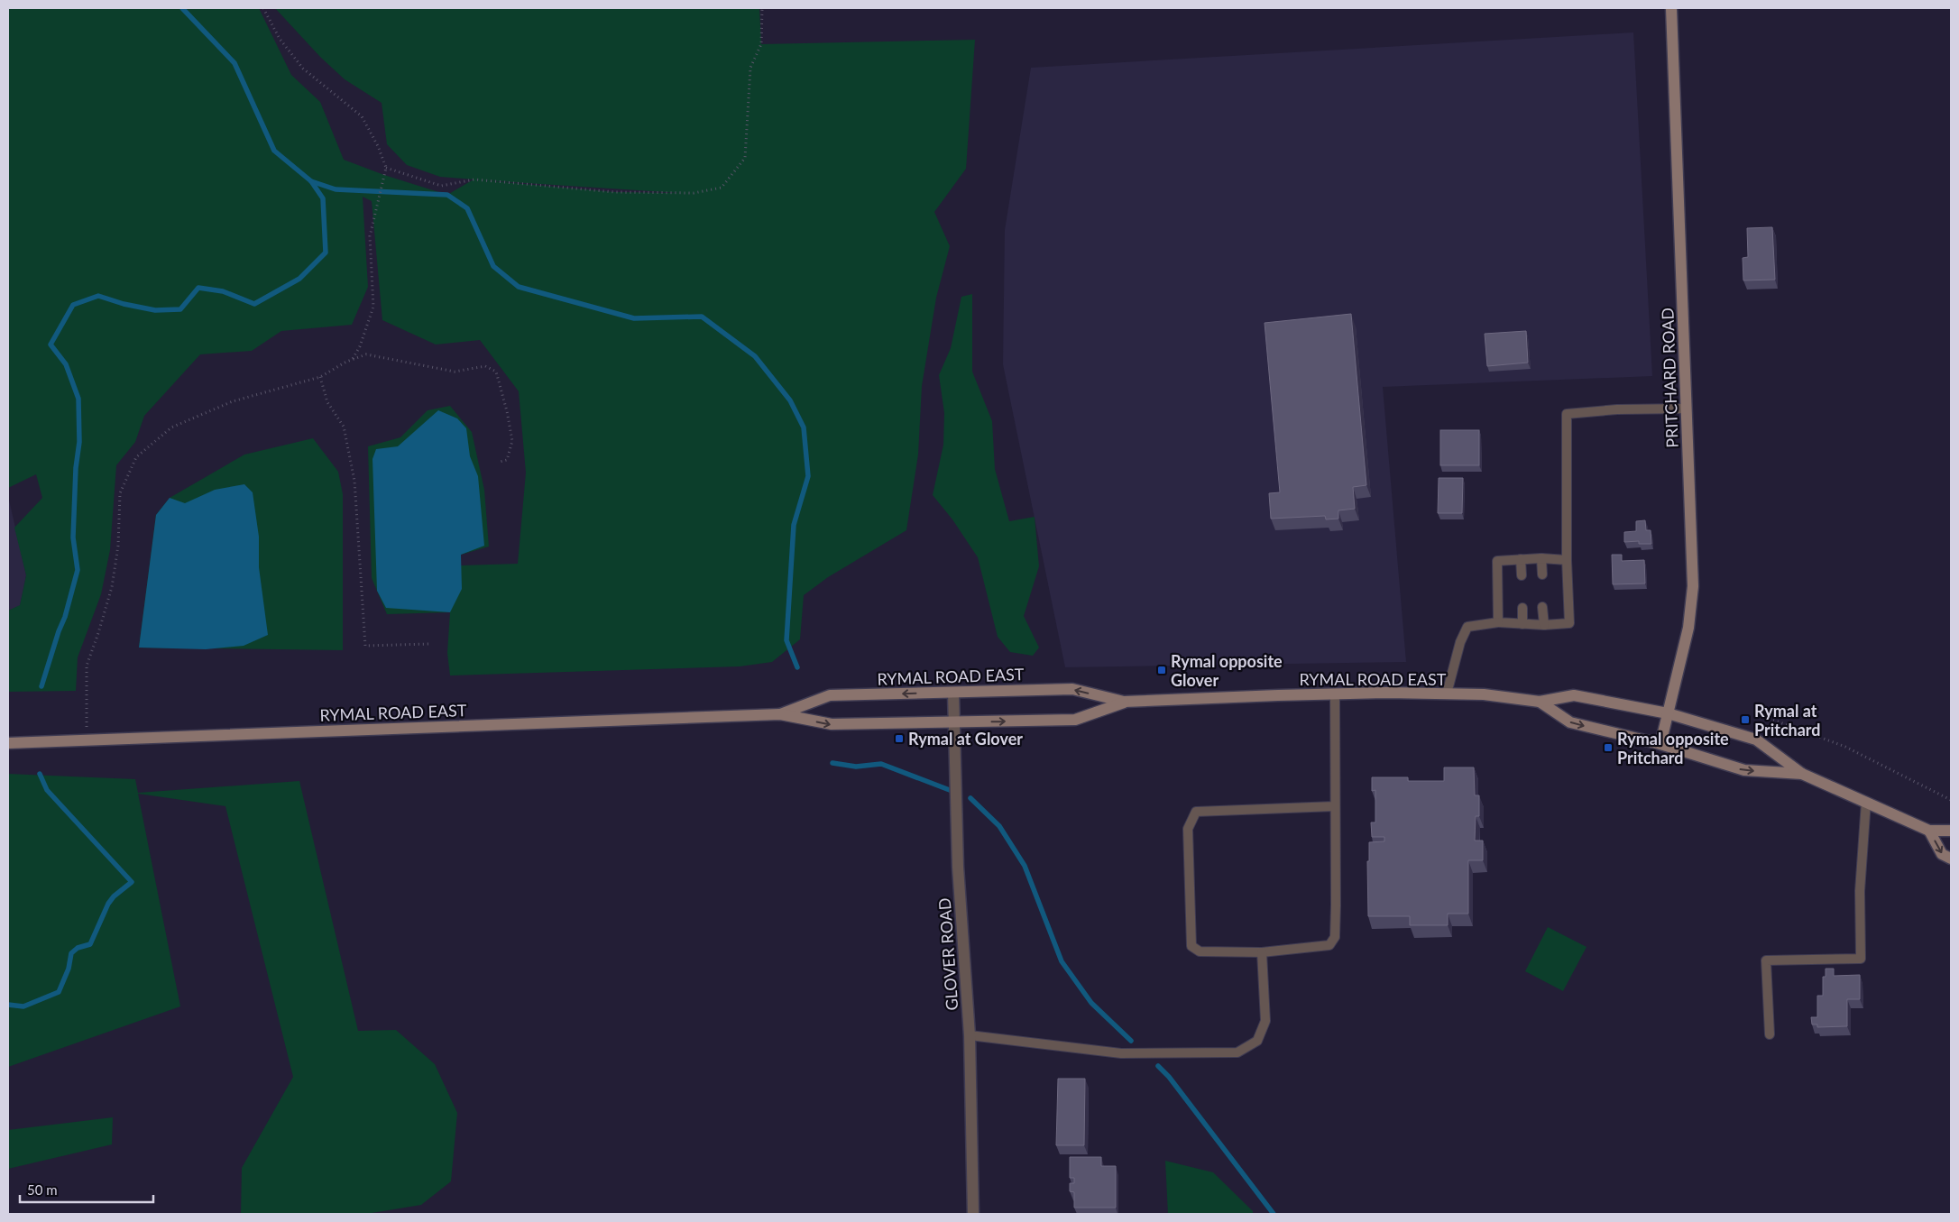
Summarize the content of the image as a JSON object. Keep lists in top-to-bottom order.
{
  "streets": {
    "main road": ["PRITCHARD ROAD", "RYMAL ROAD EAST"],
    "street": ["GLOVER ROAD"]
  },
  "crossings": [
    ["PRITCHARD ROAD", "RYMAL ROAD EAST"],
    ["RYMAL ROAD EAST", "GLOVER ROAD"]
  ],
  "places": {
    "transit": [
      "Rymal opposite Glover",
      "Rymal at Pritchard",
      "Rymal at Glover",
      "Rymal opposite Pritchard"
    ]
  },
  "scale_bar": "50 m"
}
